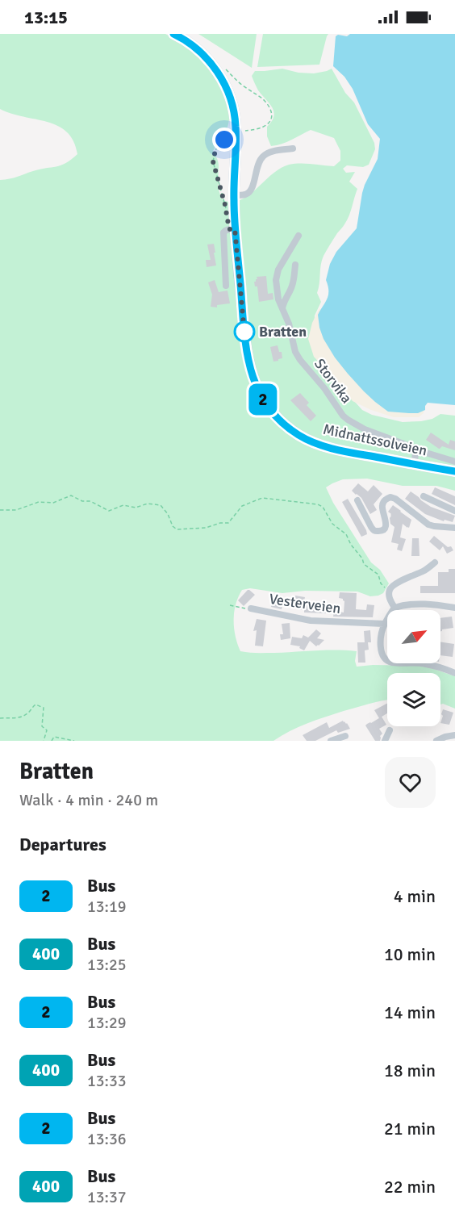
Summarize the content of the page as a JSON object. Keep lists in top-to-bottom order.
{
  "streets": {
    "main road": ["Midnattssolveien"],
    "street": ["Storvika", "Vesterveien"]
  },
  "places": ["Bratten"],
  "lines": ["bus line 2"],
  "north": "top right",
  "page": {
    "status": "13:15",
    "on_map": "2",
    "heading": [
      ["Bratten", "Walk · 4 min · 240 m"],
      "Departures"
    ],
    "list": [
      {
        "mark": "2",
        "name": "Bus",
        "note": "13:19",
        "value": "4 min"
      },
      {
        "mark": "400",
        "name": "Bus",
        "note": "13:25",
        "value": "10 min"
      },
      {
        "mark": "2",
        "name": "Bus",
        "note": "13:29",
        "value": "14 min"
      },
      {
        "mark": "400",
        "name": "Bus",
        "note": "13:33",
        "value": "18 min"
      },
      {
        "mark": "2",
        "name": "Bus",
        "note": "13:36",
        "value": "21 min"
      },
      {
        "mark": "400",
        "name": "Bus",
        "note": "13:37",
        "value": "22 min"
      }
    ]
  }
}
